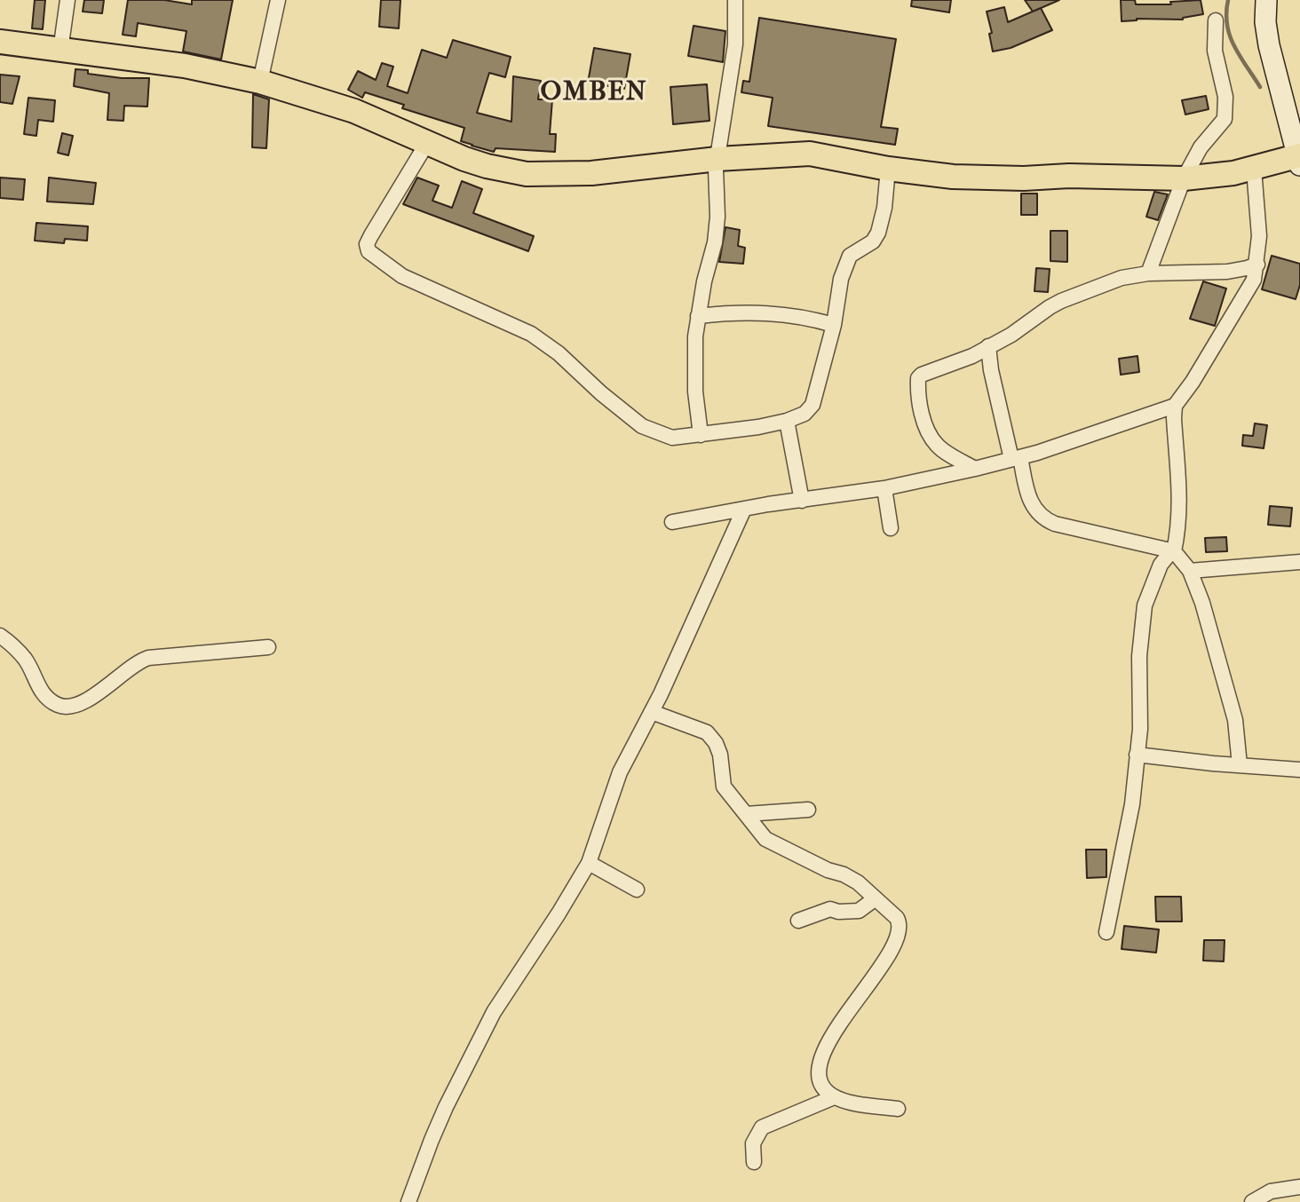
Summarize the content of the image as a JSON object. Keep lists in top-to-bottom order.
{
  "districts": ["OMBEN"]
}
